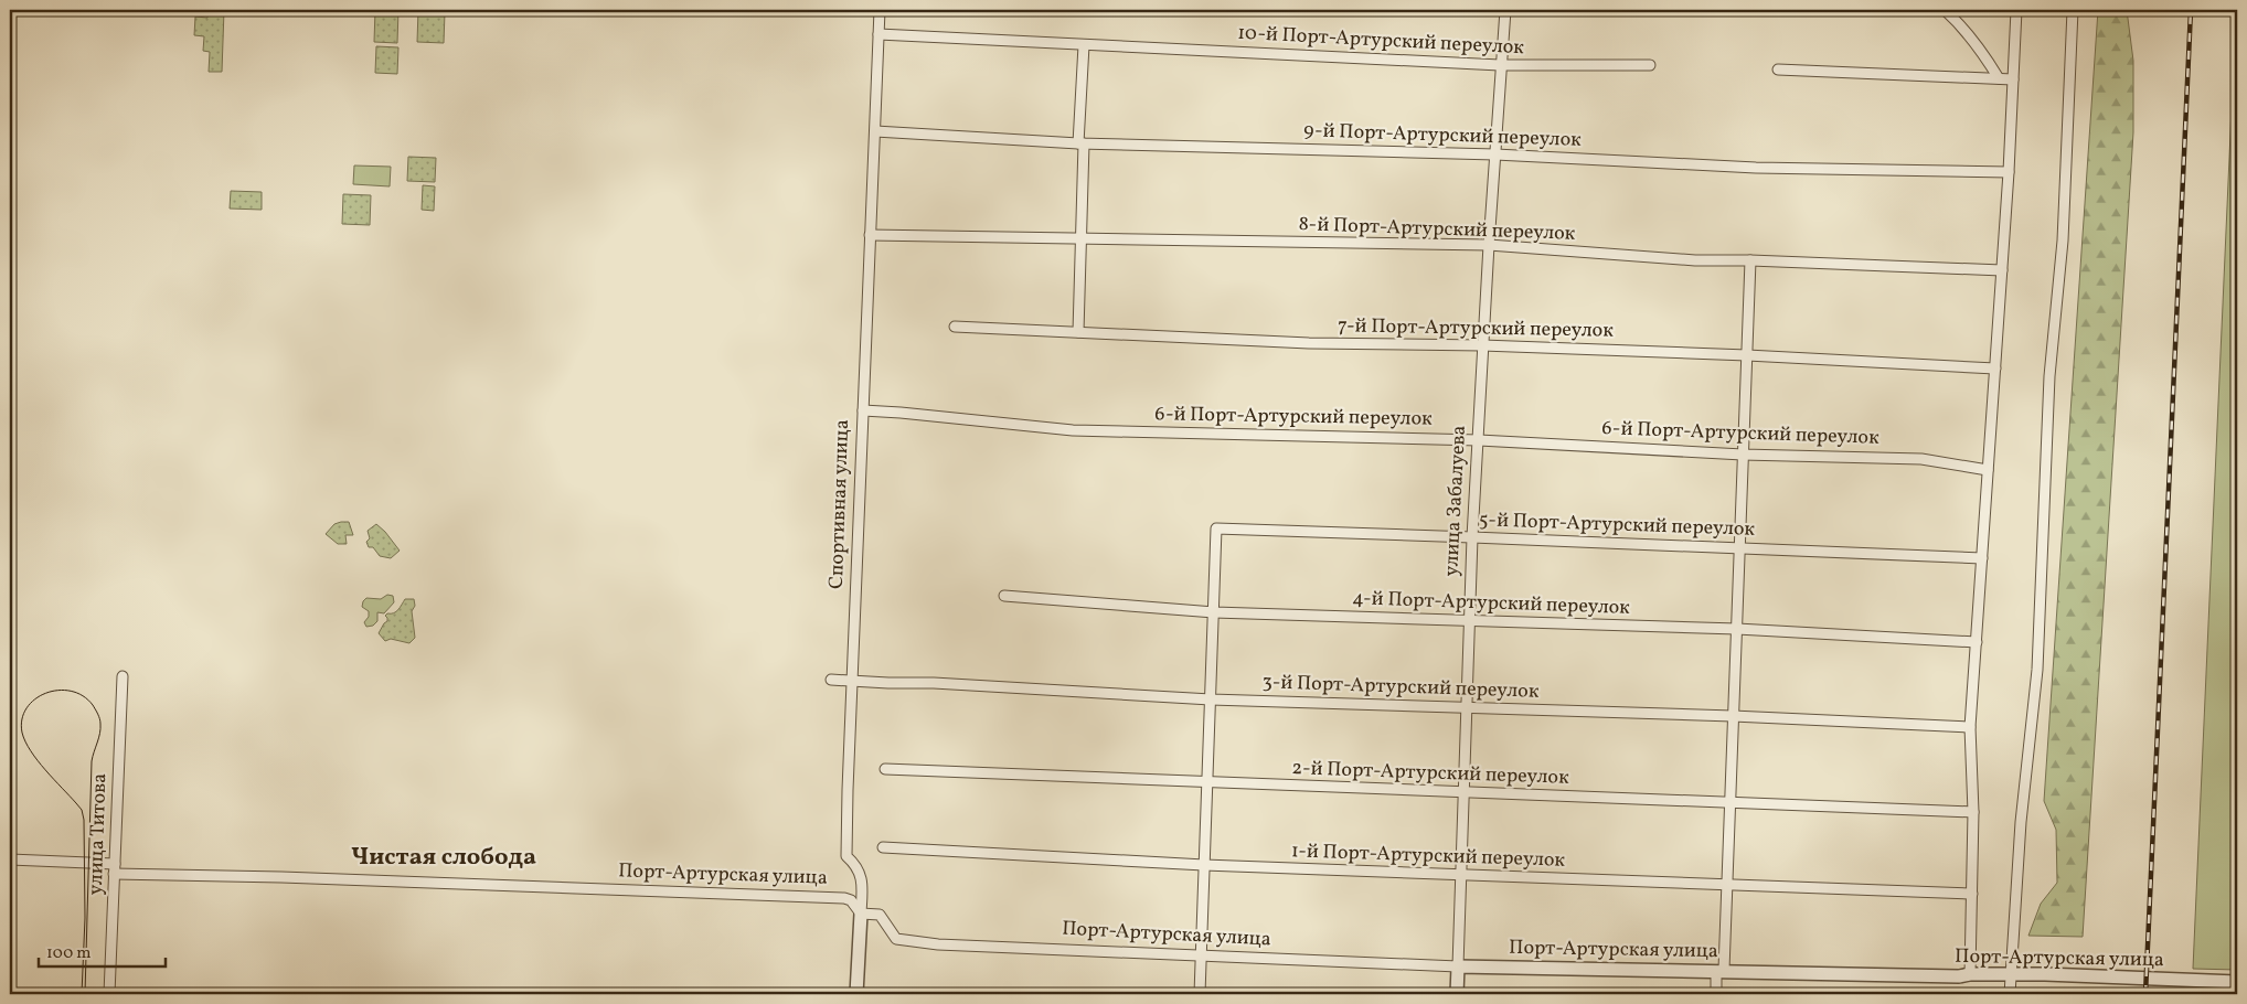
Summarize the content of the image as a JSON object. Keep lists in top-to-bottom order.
{
  "streets": {
    "street": [
      "10-й Порт-Артурский переулок",
      "9-й Порт-Артурский переулок",
      "8-й Порт-Артурский переулок",
      "7-й Порт-Артурский переулок",
      "6-й Порт-Артурский переулок",
      "улица Забалуева",
      "Спортивная улица",
      "5-й Порт-Артурский переулок",
      "4-й Порт-Артурский переулок",
      "3-й Порт-Артурский переулок",
      "2-й Порт-Артурский переулок",
      "улица Титова",
      "1-й Порт-Артурский переулок",
      "Порт-Артурская улица"
    ]
  },
  "crossings": [
    ["10-й Порт-Артурский переулок", "улица Забалуева"],
    ["10-й Порт-Артурский переулок", "Спортивная улица"],
    ["9-й Порт-Артурский переулок", "улица Забалуева"],
    ["9-й Порт-Артурский переулок", "Спортивная улица"],
    ["8-й Порт-Артурский переулок", "улица Забалуева"],
    ["8-й Порт-Артурский переулок", "Спортивная улица"],
    ["7-й Порт-Артурский переулок", "улица Забалуева"],
    ["6-й Порт-Артурский переулок", "улица Забалуева"],
    ["6-й Порт-Артурский переулок", "Спортивная улица"],
    ["улица Забалуева", "5-й Порт-Артурский переулок"],
    ["улица Забалуева", "4-й Порт-Артурский переулок"],
    ["улица Забалуева", "3-й Порт-Артурский переулок"],
    ["улица Забалуева", "2-й Порт-Артурский переулок"],
    ["улица Забалуева", "1-й Порт-Артурский переулок"],
    ["улица Забалуева", "Порт-Артурская улица"],
    ["Спортивная улица", "3-й Порт-Артурский переулок"],
    ["Спортивная улица", "Порт-Артурская улица"],
    ["5-й Порт-Артурский переулок", "4-й Порт-Артурский переулок"],
    ["улица Титова", "Порт-Артурская улица"]
  ],
  "districts": ["Чистая слобода"],
  "scale_bar": "100 m"
}
